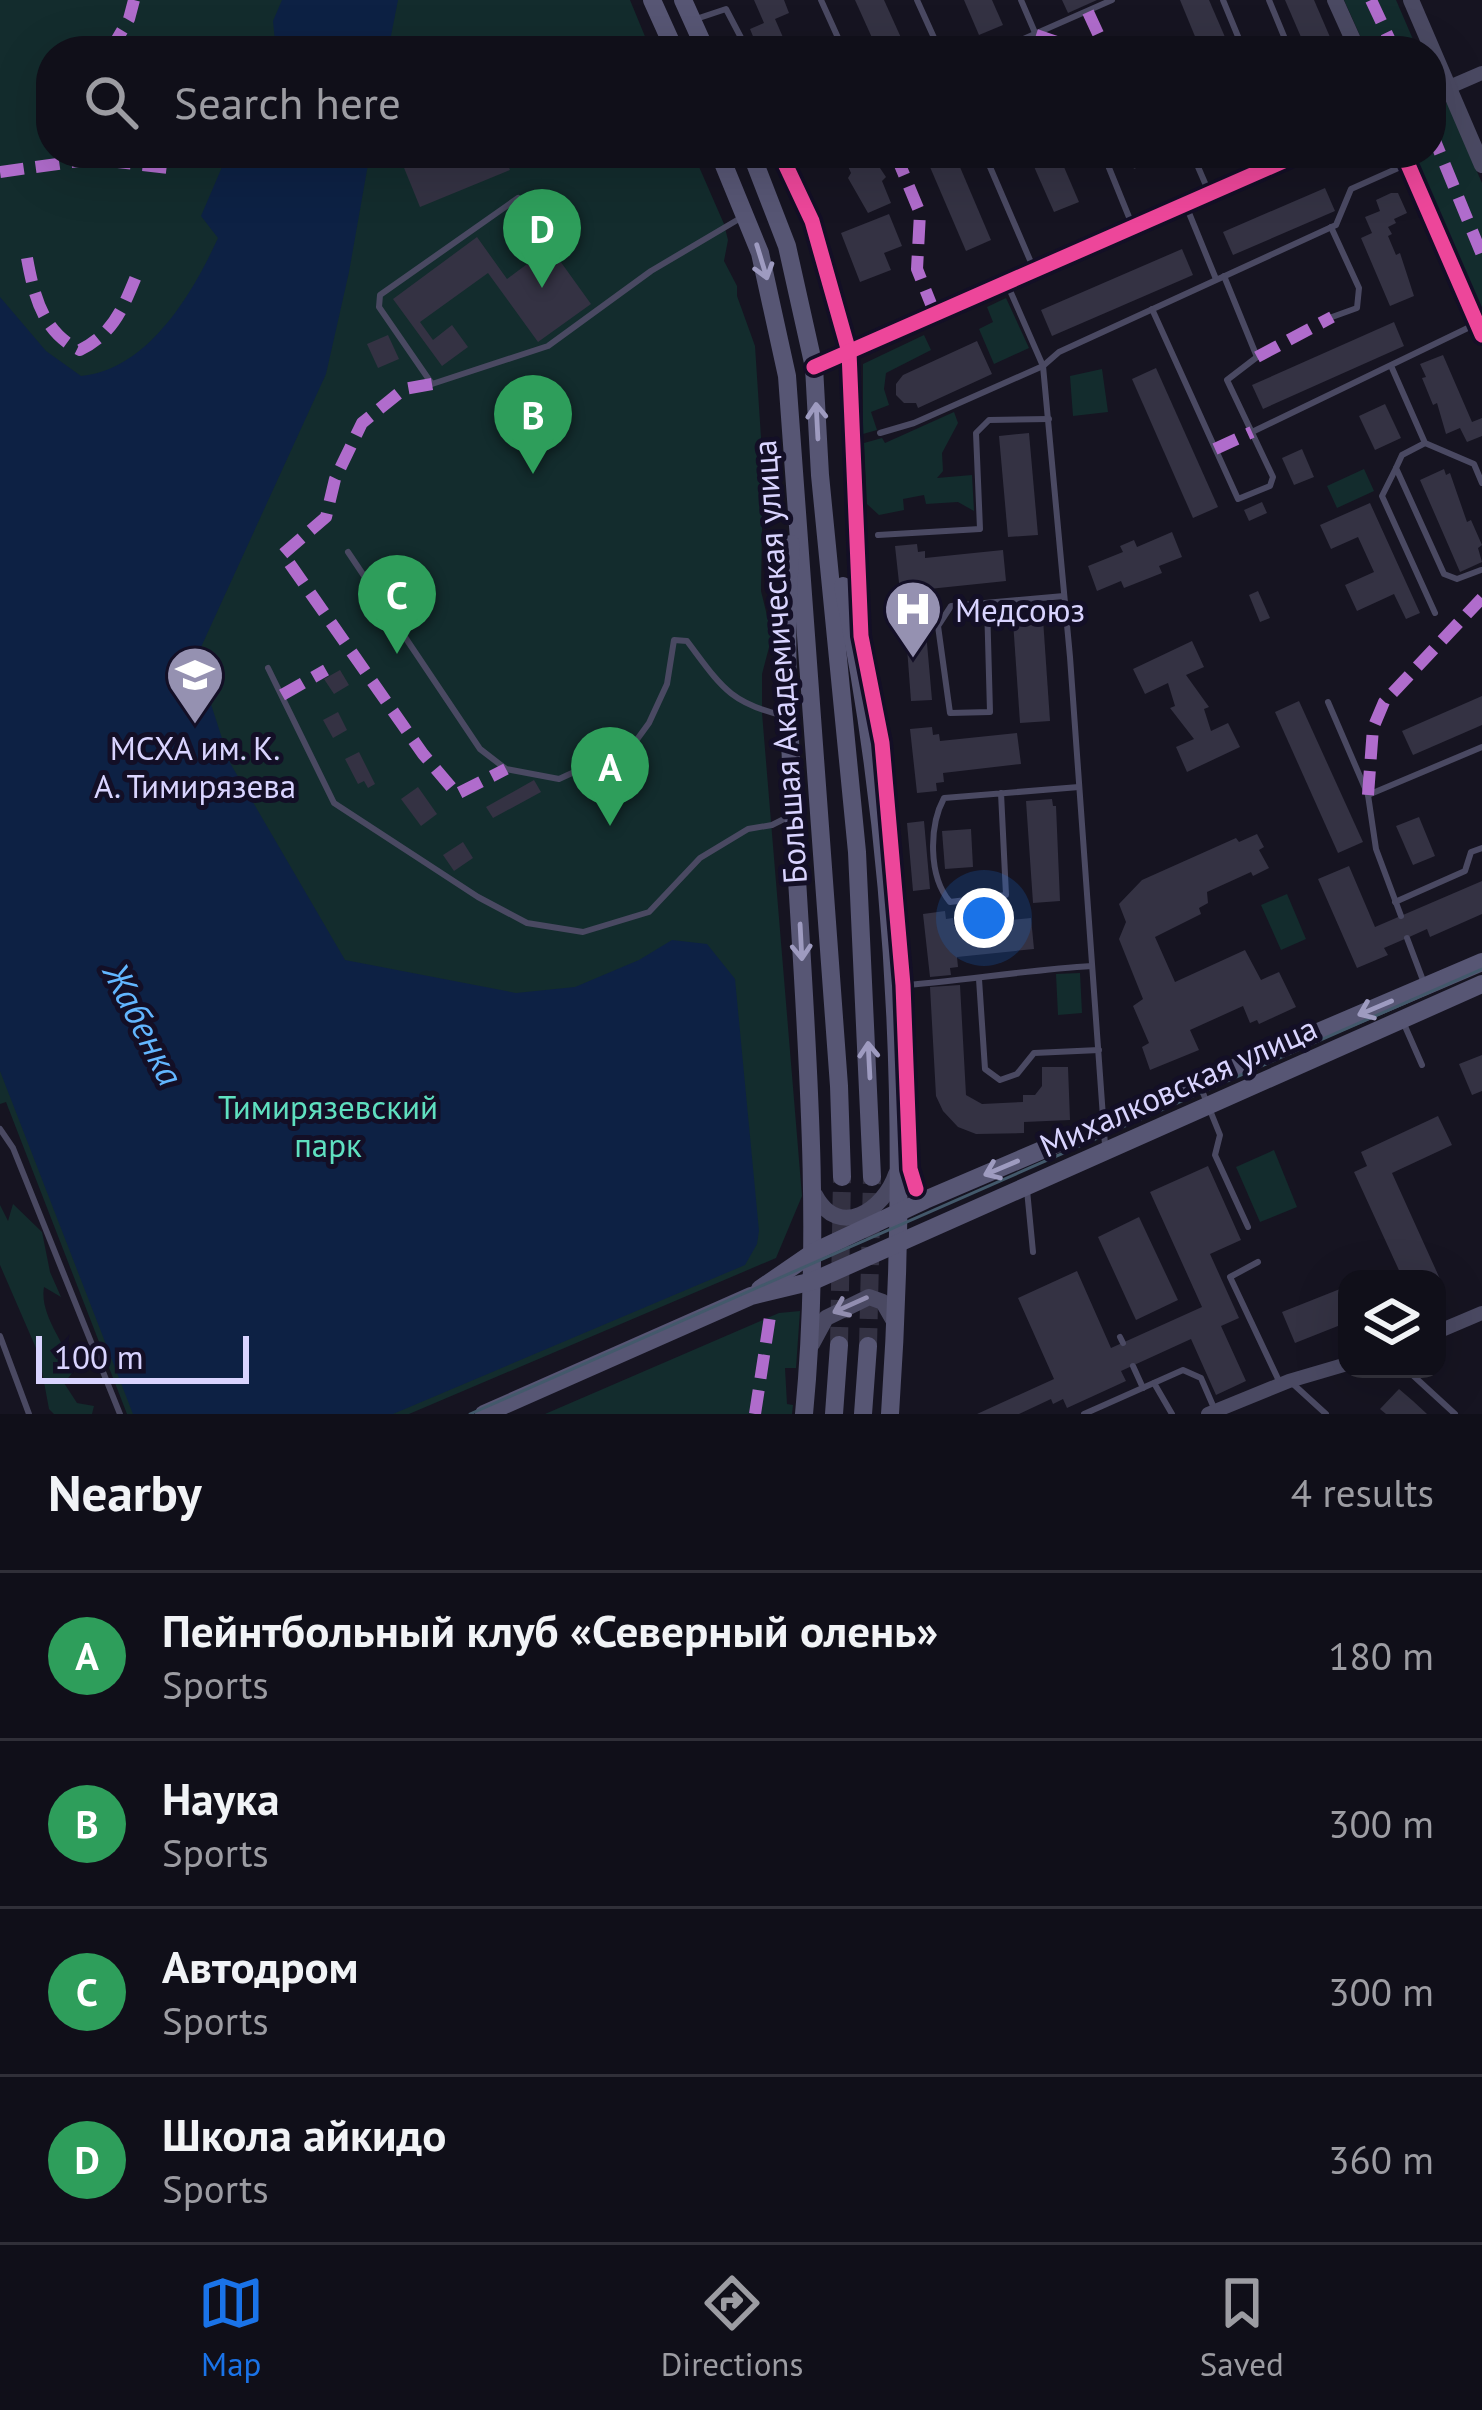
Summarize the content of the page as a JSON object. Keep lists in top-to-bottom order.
{
  "streets": {
    "main road": ["Большая Академическая улица", "Михалковская улица"]
  },
  "water": ["Жабенка"],
  "parks": ["Тимирязевский парк"],
  "places": {
    "hospital": ["Медсоюз"],
    "school or university": ["МСХА им. К. А. Тимирязева"]
  },
  "scale_bar": "100 m",
  "page": {
    "search": "Search here",
    "pins": [
      "D",
      "B",
      "C",
      "A"
    ],
    "scale": "100 m",
    "heading": ["Nearby", "4 results"],
    "list": [
      {
        "mark": "A",
        "name": "Пейнтбольный клуб «Северный олень»",
        "note": "Sports",
        "value": "180 m"
      },
      {
        "mark": "B",
        "name": "Наука",
        "note": "Sports",
        "value": "300 m"
      },
      {
        "mark": "C",
        "name": "Автодром",
        "note": "Sports",
        "value": "300 m"
      },
      {
        "mark": "D",
        "name": "Школа айкидо",
        "note": "Sports",
        "value": "360 m"
      }
    ],
    "nav": ["Map", "Directions", "Saved"]
  }
}
